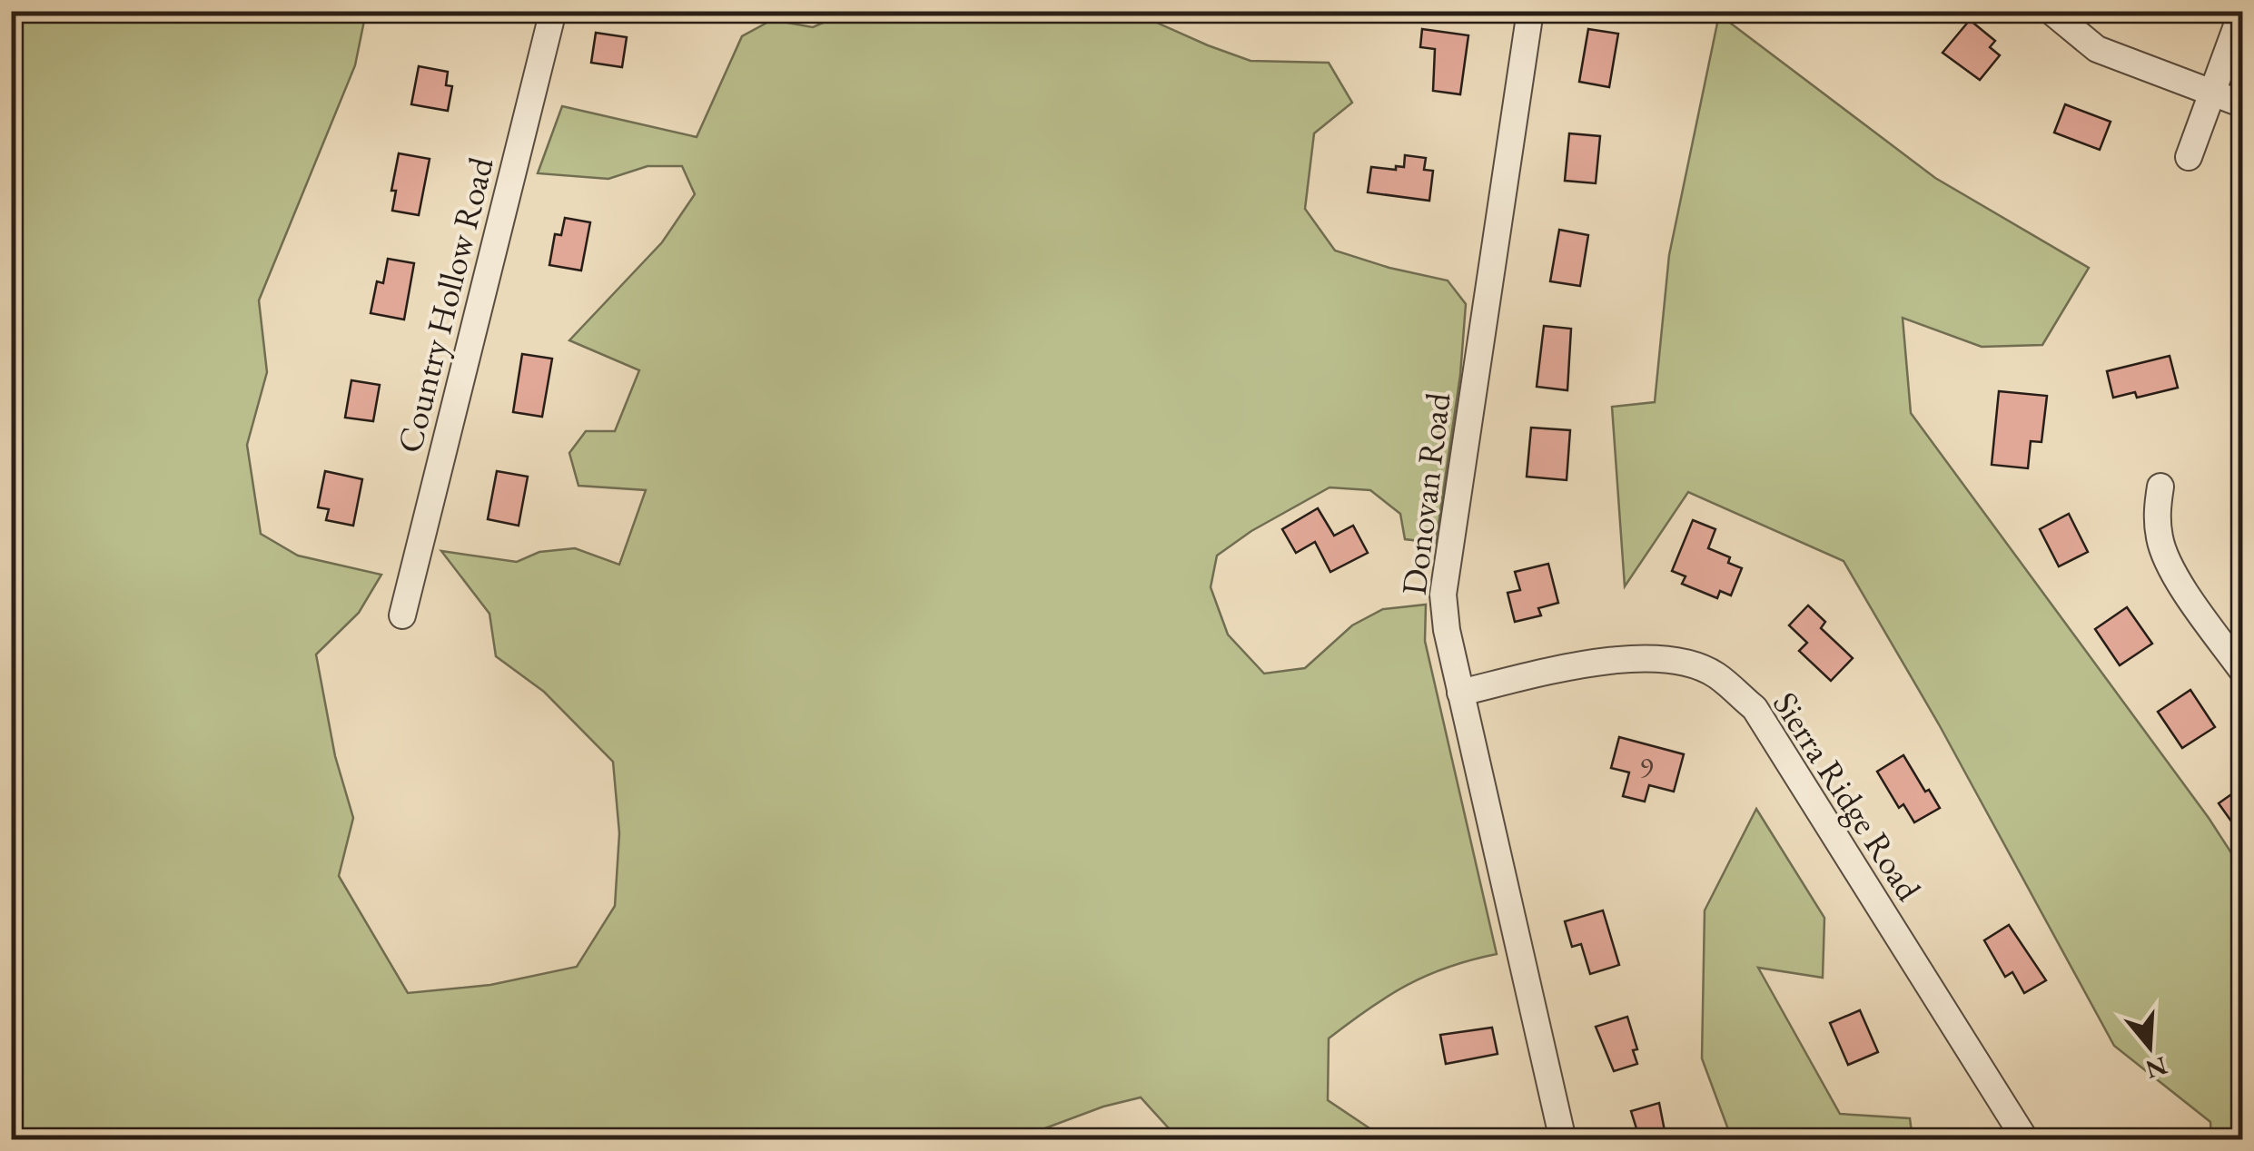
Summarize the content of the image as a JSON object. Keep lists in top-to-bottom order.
{
  "streets": {
    "street": ["Country Hollow Road", "Donovan Road", "Sierra Ridge Road"]
  },
  "crossings": [
    ["Donovan Road", "Sierra Ridge Road"]
  ],
  "house_numbers": ["9"],
  "north": "bottom"
}
